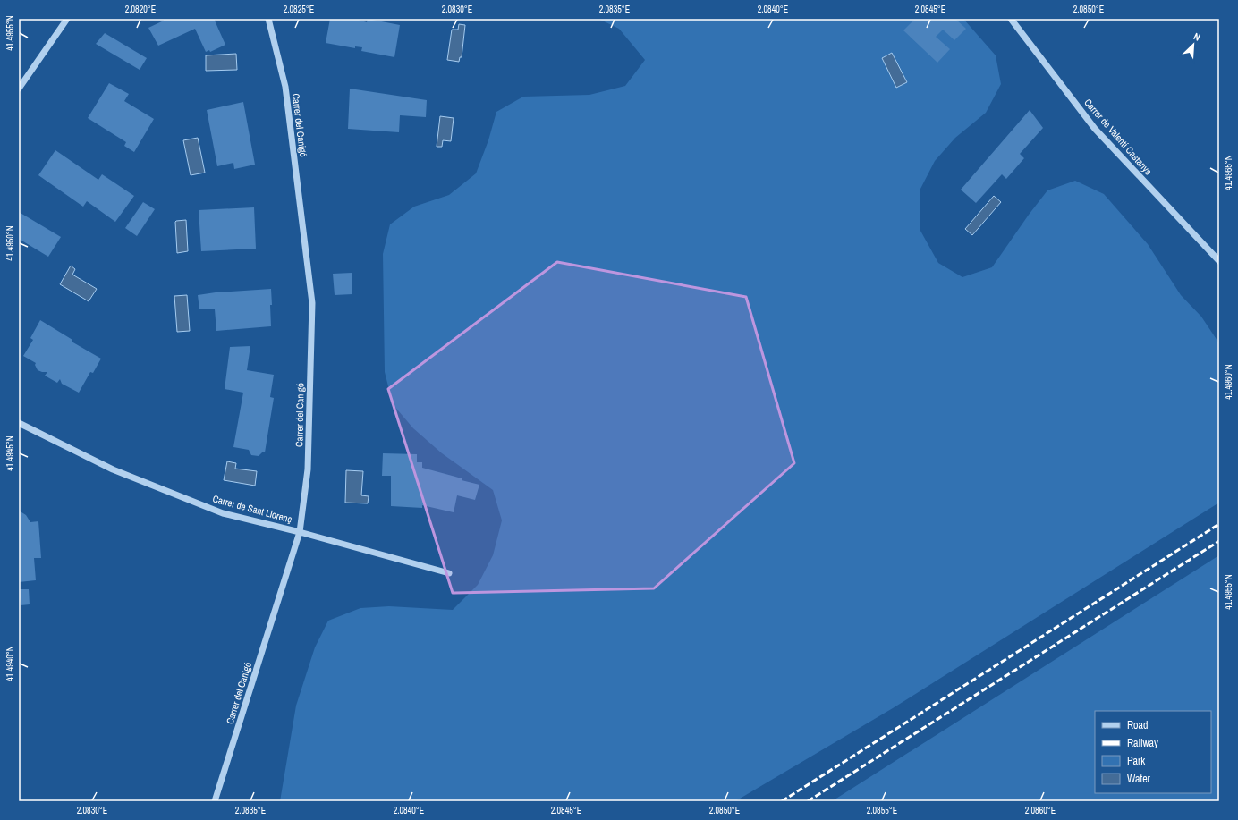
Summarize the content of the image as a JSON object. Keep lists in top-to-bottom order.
{
  "streets": {
    "street": ["Carrer del Canigó", "Carrer de Valentí Castanys", "Carrer de Sant Llorenç"]
  },
  "crossings": [
    ["Carrer del Canigó", "Carrer de Sant Llorenç"]
  ],
  "legend": [
    "Road",
    "Railway",
    "Park",
    "Water"
  ],
  "north": "top right",
  "coordinates": [
    "2.0820°E",
    "2.0825°E",
    "2.0830°E",
    "2.0835°E",
    "2.0840°E",
    "2.0845°E",
    "2.0850°E",
    "41.4955°N",
    "41.4965°N",
    "41.4950°N",
    "41.4960°N",
    "41.4945°N",
    "41.4940°N",
    "2.0855°E",
    "2.0860°E"
  ]
}
